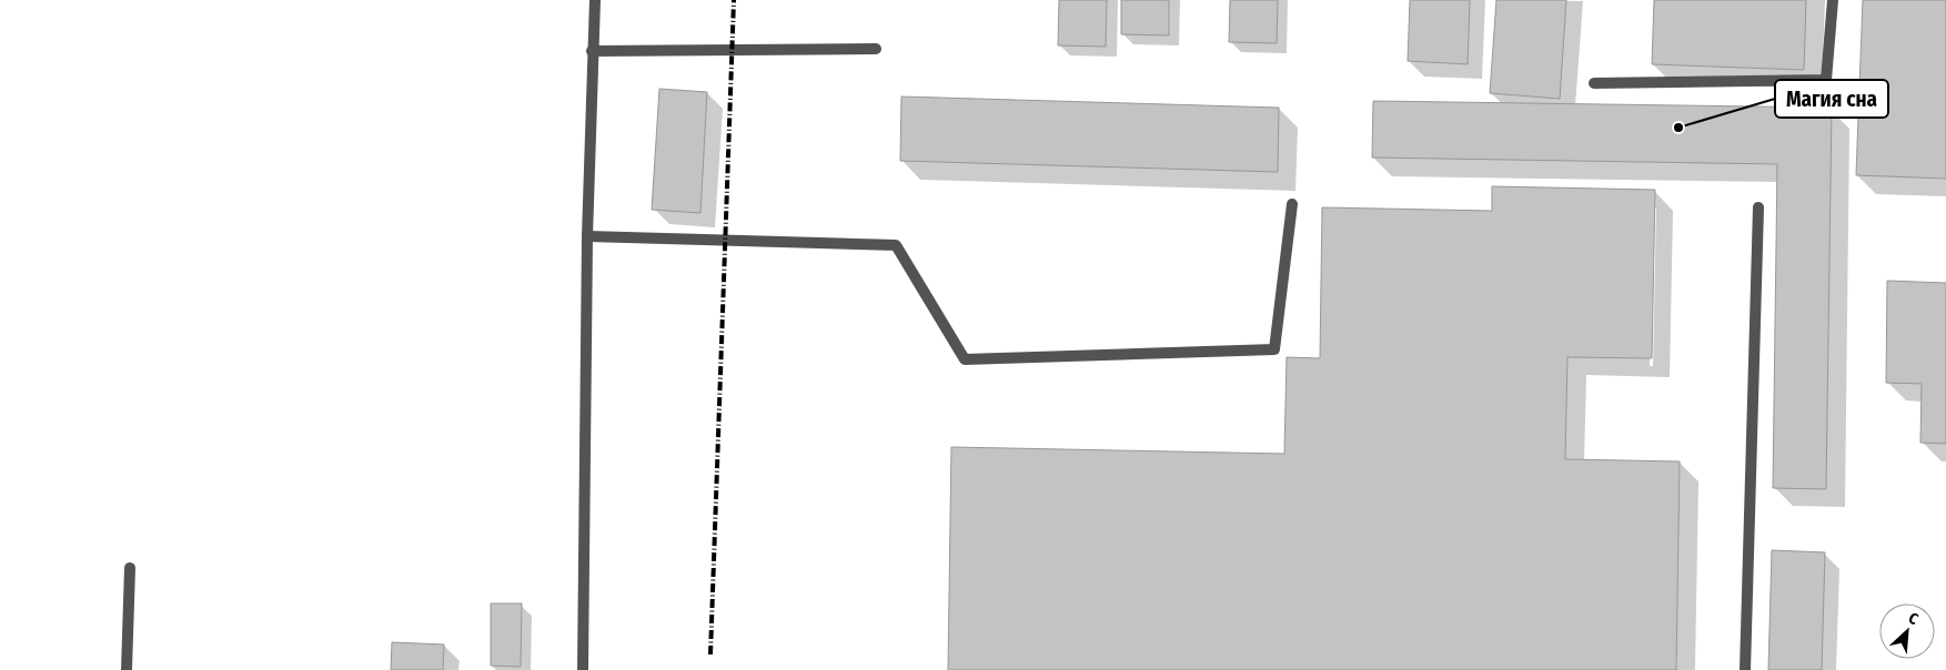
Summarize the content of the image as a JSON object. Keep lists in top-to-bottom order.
{
  "places": ["Магия сна"],
  "north": "top right"
}
